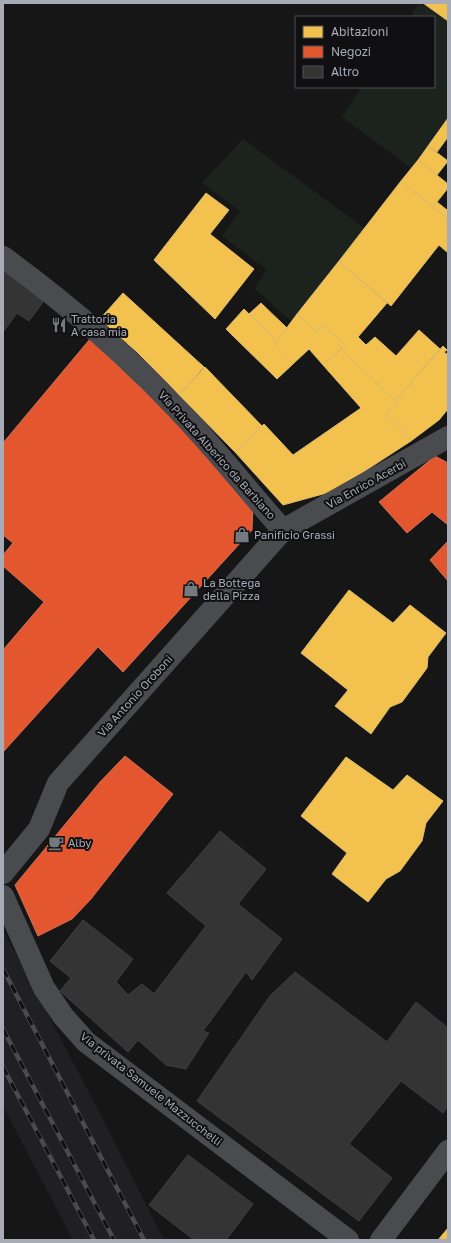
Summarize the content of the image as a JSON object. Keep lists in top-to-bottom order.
{
  "streets": {
    "street": [
      "Via Privata Alberico da Barbiano",
      "Via Enrico Acerbi",
      "Via Antonio Oroboni",
      "Via privata Samuele Mazzucchelli"
    ]
  },
  "crossings": [
    ["Via Privata Alberico da Barbiano", "Via Enrico Acerbi"],
    ["Via Privata Alberico da Barbiano", "Via Antonio Oroboni"],
    ["Via Enrico Acerbi", "Via Antonio Oroboni"]
  ],
  "places": {
    "restaurant": ["Trattoria A casa mia"],
    "shop": ["Panificio Grassi", "La Bottega della Pizza"],
    "cafe": ["Alby"]
  },
  "legend": ["Abitazioni", "Negozi", "Altro"]
}
